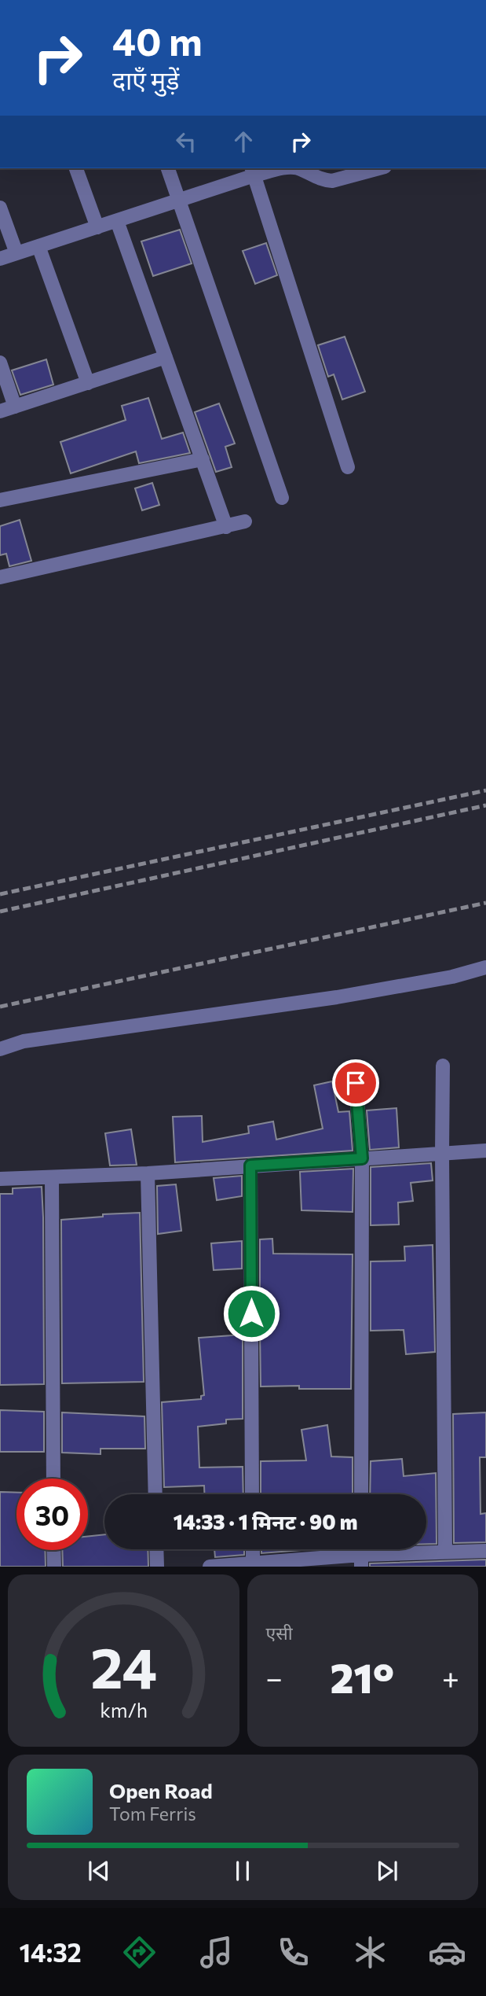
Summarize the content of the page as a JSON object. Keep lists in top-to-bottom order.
{
  "page": {
    "turn": ["40 m", "दाएँ मुड़ें"],
    "limit": "30",
    "trip": "14:33 · 1 मिनट · 90 m",
    "tile": "एसी",
    "heat": ["−", "21°", "+"],
    "song": ["Open Road", "Tom Ferris"],
    "tabs": "14:32",
    "gauge": ["24", "km/h"]
  }
}
